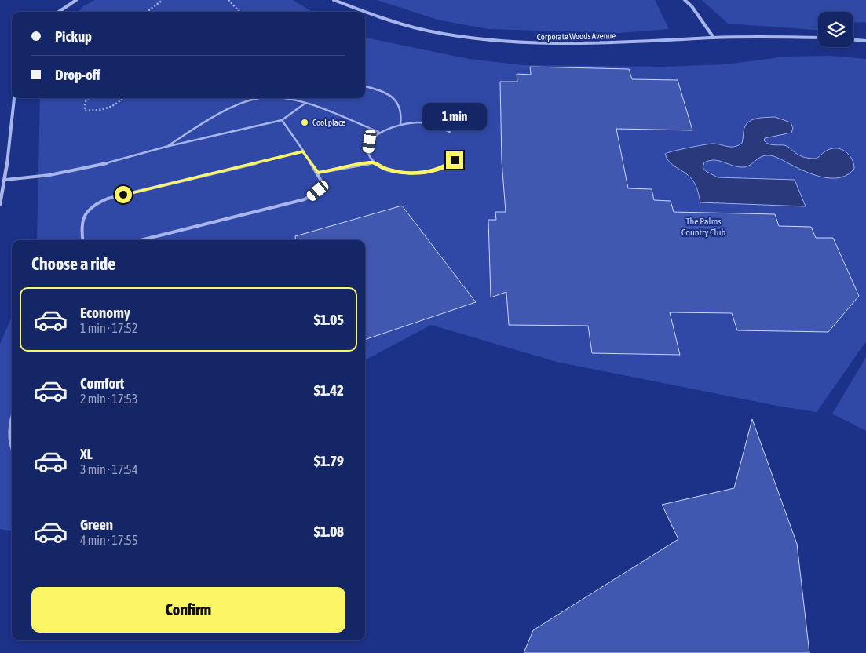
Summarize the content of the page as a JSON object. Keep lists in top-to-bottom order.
{
  "streets": {
    "street": ["Corporate Woods Avenue"]
  },
  "parks": ["The Palms Country Club"],
  "places": ["Cool place"],
  "page": {
    "banner": ["Pickup", "Drop-off"],
    "bubble": "1 min",
    "heading": "Choose a ride",
    "list": [
      {
        "name": "Economy",
        "note": "1 min · 17:52",
        "value": "$1.05"
      },
      {
        "name": "Comfort",
        "note": "2 min · 17:53",
        "value": "$1.42"
      },
      {
        "name": "XL",
        "note": "3 min · 17:54",
        "value": "$1.79"
      },
      {
        "name": "Green",
        "note": "4 min · 17:55",
        "value": "$1.08"
      }
    ],
    "buttons": "Confirm"
  }
}
